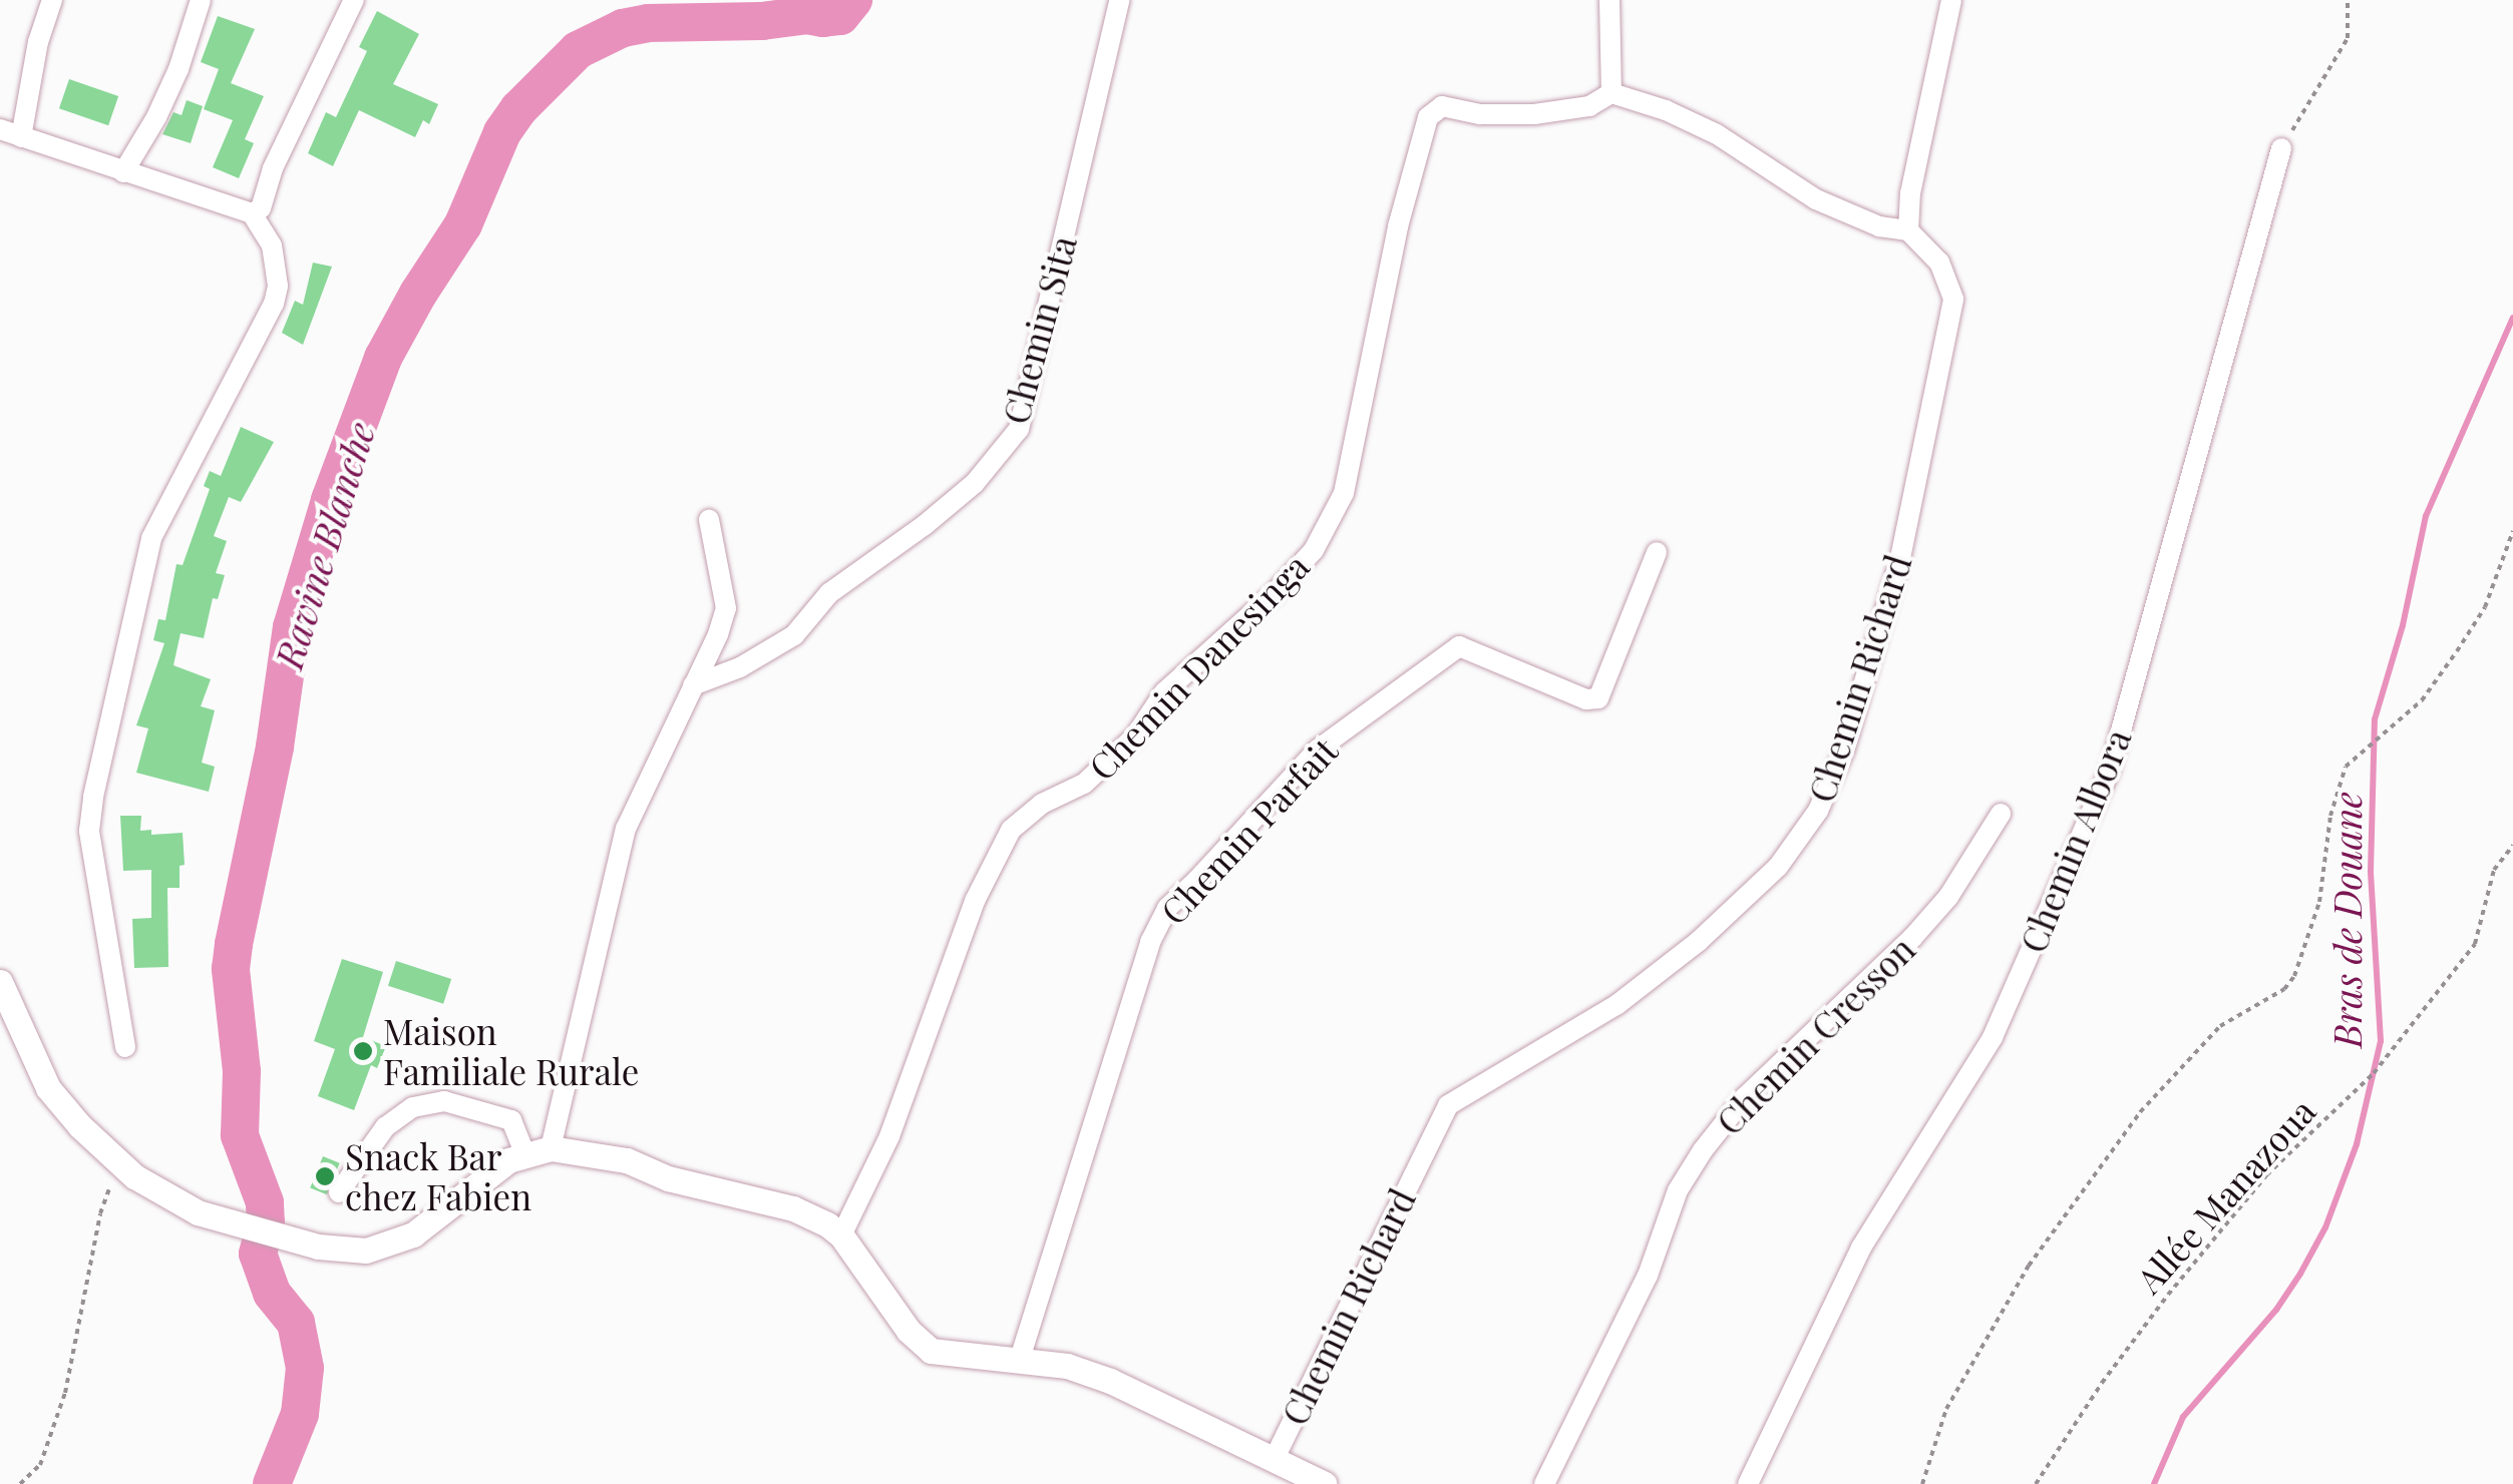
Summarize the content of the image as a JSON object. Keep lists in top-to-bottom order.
{
  "streets": {
    "street": [
      "Chemin Sita",
      "Chemin Danesinga",
      "Chemin Richard",
      "Chemin Parfait",
      "Chemin Albora",
      "Chemin Cresson"
    ],
    "path": ["Allée Manazoua"]
  },
  "water": ["Ravine Blanche", "Bras de Douane"],
  "places": ["Maison Familiale Rurale", "Snack Bar chez Fabien"]
}
